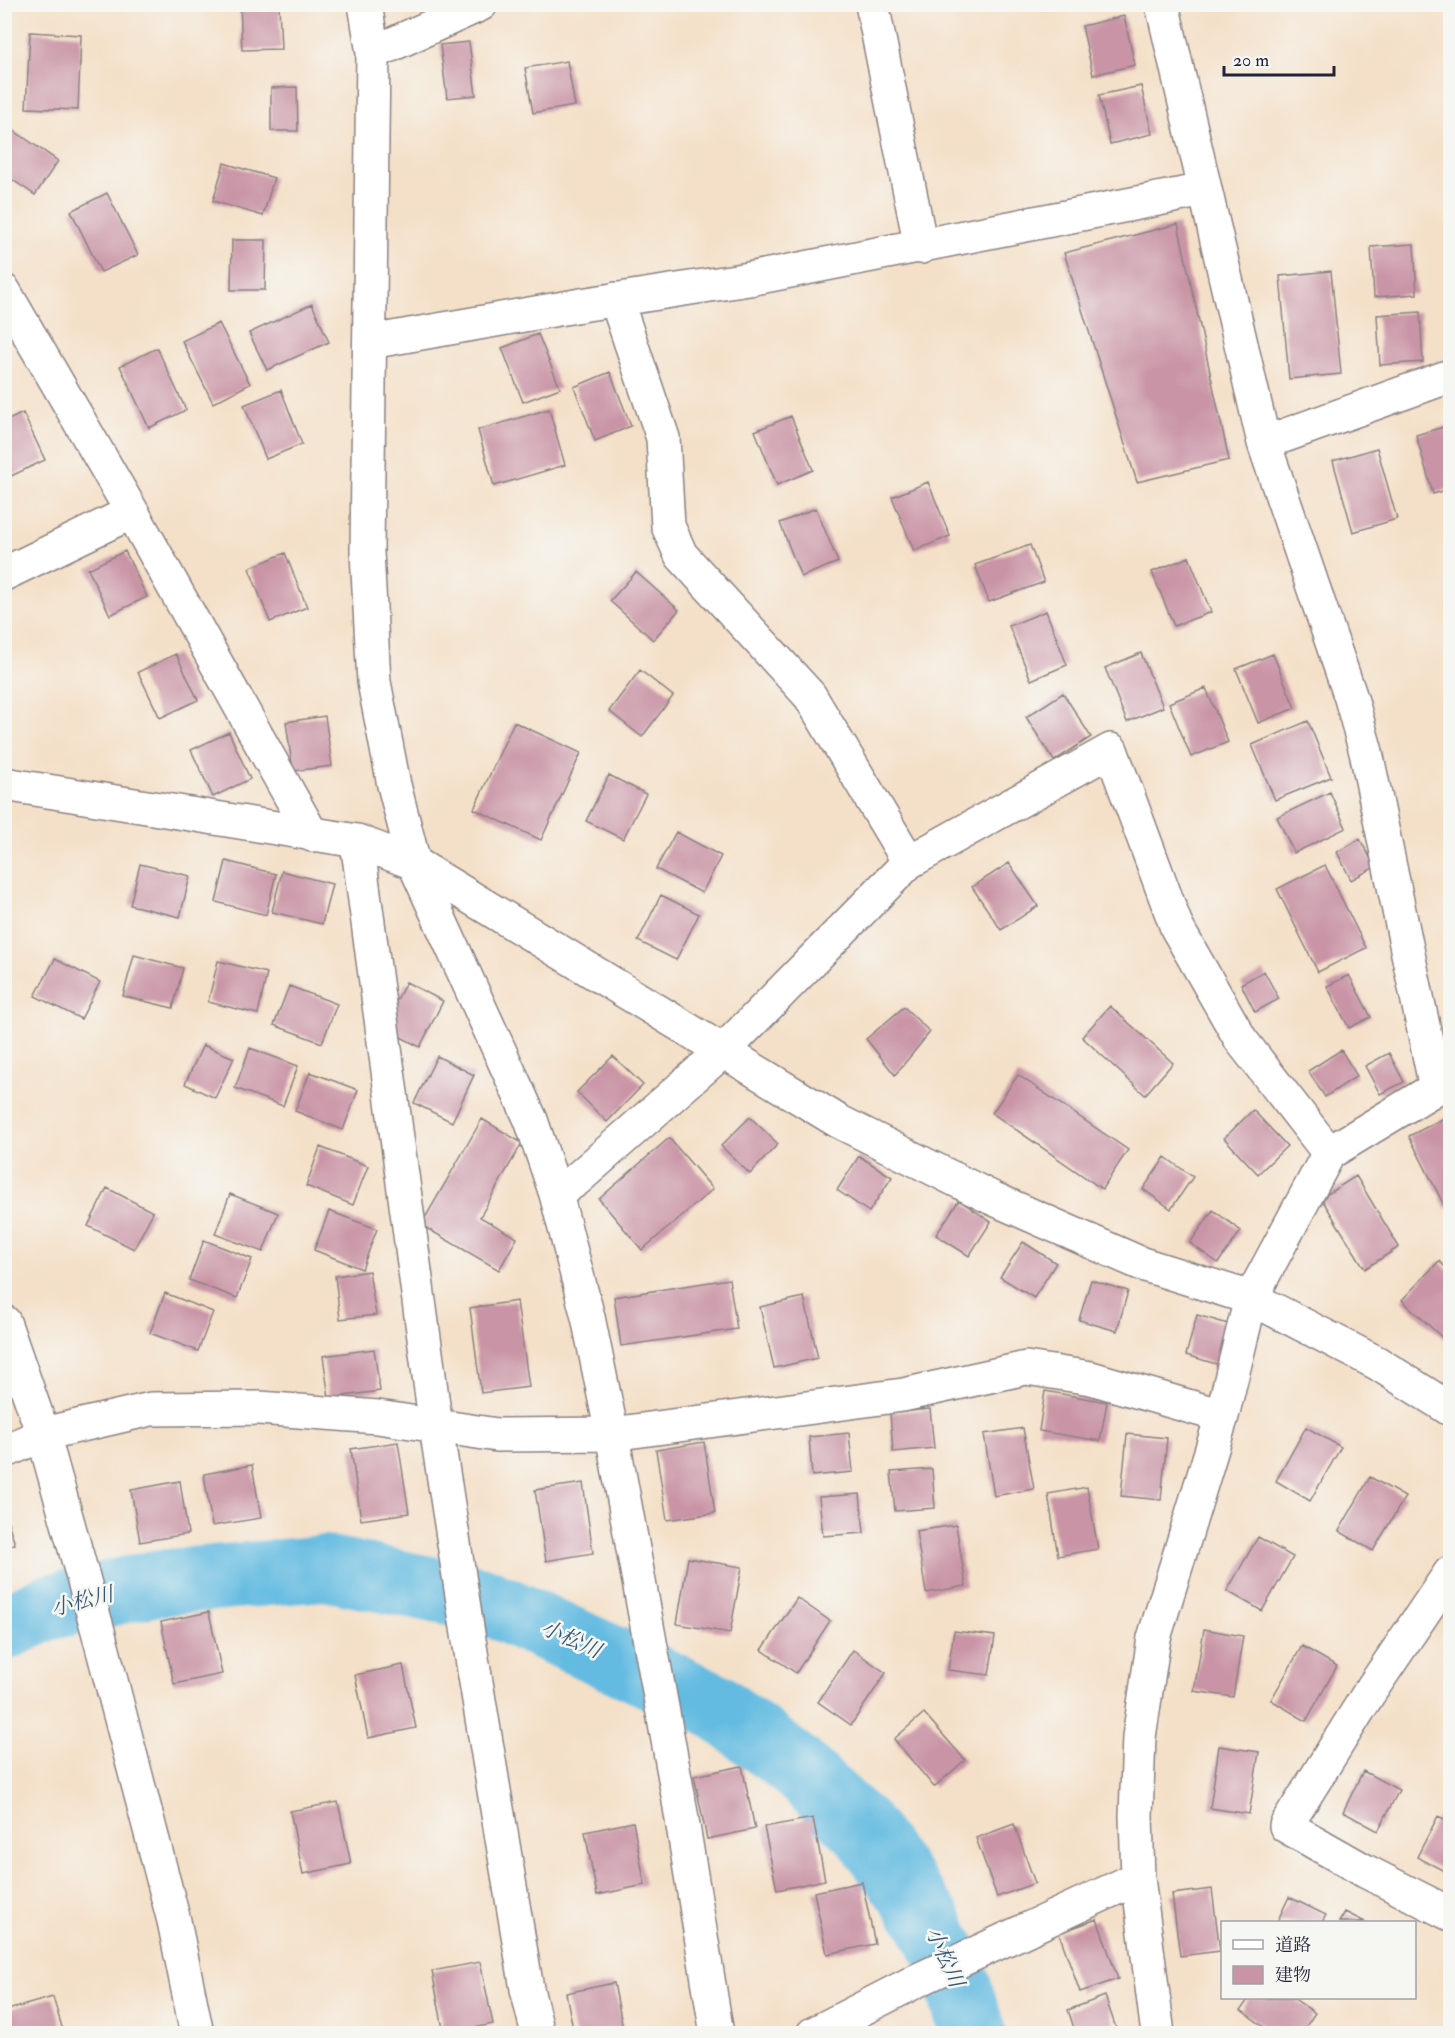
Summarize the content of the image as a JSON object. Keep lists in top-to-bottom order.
{
  "water": ["小松川"],
  "legend": ["道路", "建物"],
  "scale_bar": "20 m"
}
